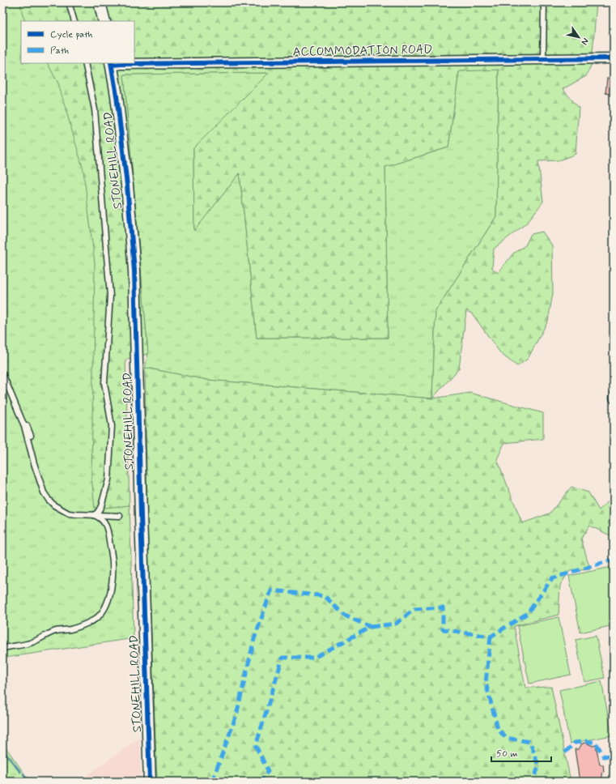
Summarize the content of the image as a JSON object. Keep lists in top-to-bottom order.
{
  "streets": {
    "street": ["ACCOMMODATION ROAD", "STONEHILL ROAD"]
  },
  "crossings": [
    ["ACCOMMODATION ROAD", "STONEHILL ROAD"]
  ],
  "legend": ["Cycle path", "Path"],
  "scale_bar": "50 m",
  "north": "bottom right"
}
